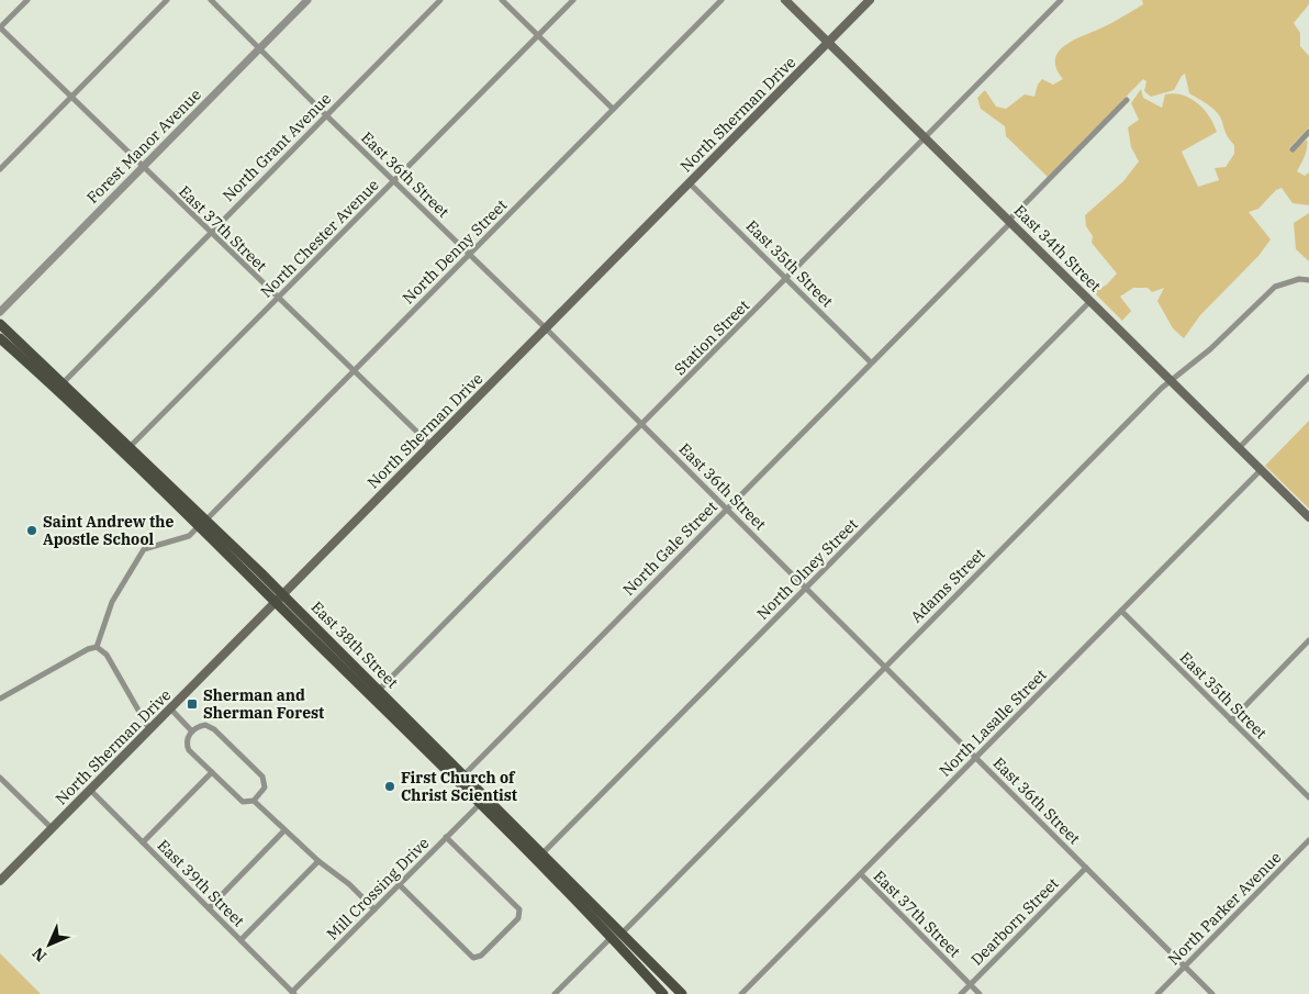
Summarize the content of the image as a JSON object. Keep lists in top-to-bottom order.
{
  "streets": {
    "main road": ["North Sherman Drive", "East 34th Street", "East 38th Street"],
    "street": [
      "Forest Manor Avenue",
      "North Grant Avenue",
      "East 36th Street",
      "East 37th Street",
      "North Chester Avenue",
      "North Denny Street",
      "East 35th Street",
      "Station Street",
      "North Gale Street",
      "North Olney Street",
      "Adams Street",
      "North Lasalle Street",
      "East 39th Street",
      "Mill Crossing Drive",
      "North Parker Avenue",
      "Dearborn Street"
    ]
  },
  "crossings": [
    ["North Sherman Drive", "East 36th Street"],
    ["North Sherman Drive", "East 37th Street"],
    ["North Sherman Drive", "East 34th Street"],
    ["North Sherman Drive", "East 35th Street"],
    ["North Sherman Drive", "East 38th Street"],
    ["North Sherman Drive", "East 39th Street"],
    ["Forest Manor Avenue", "East 36th Street"],
    ["Forest Manor Avenue", "East 37th Street"],
    ["North Grant Avenue", "East 36th Street"],
    ["North Grant Avenue", "East 37th Street"],
    ["North Grant Avenue", "East 38th Street"],
    ["East 36th Street", "North Chester Avenue"],
    ["East 36th Street", "North Denny Street"],
    ["East 36th Street", "Station Street"],
    ["East 36th Street", "North Gale Street"],
    ["East 36th Street", "North Olney Street"],
    ["East 36th Street", "Adams Street"],
    ["East 36th Street", "North Lasalle Street"],
    ["East 36th Street", "North Parker Avenue"],
    ["East 36th Street", "Dearborn Street"],
    ["East 37th Street", "North Chester Avenue"],
    ["East 37th Street", "North Denny Street"],
    ["East 37th Street", "North Lasalle Street"],
    ["East 37th Street", "Dearborn Street"],
    ["North Chester Avenue", "East 38th Street"],
    ["East 34th Street", "Station Street"],
    ["East 34th Street", "North Gale Street"],
    ["East 34th Street", "North Olney Street"],
    ["East 34th Street", "Adams Street"],
    ["East 34th Street", "North Lasalle Street"],
    ["North Denny Street", "East 38th Street"],
    ["East 35th Street", "Station Street"],
    ["East 35th Street", "North Gale Street"],
    ["East 35th Street", "North Lasalle Street"],
    ["Station Street", "East 38th Street"],
    ["North Gale Street", "East 38th Street"],
    ["North Olney Street", "East 38th Street"],
    ["Adams Street", "East 38th Street"],
    ["East 38th Street", "Mill Crossing Drive"],
    ["East 39th Street", "Mill Crossing Drive"]
  ],
  "places": {
    "other": ["Saint Andrew the Apostle School", "First Church of Christ Scientist"],
    "transit": ["Sherman and Sherman Forest"]
  },
  "north": "bottom left"
}
